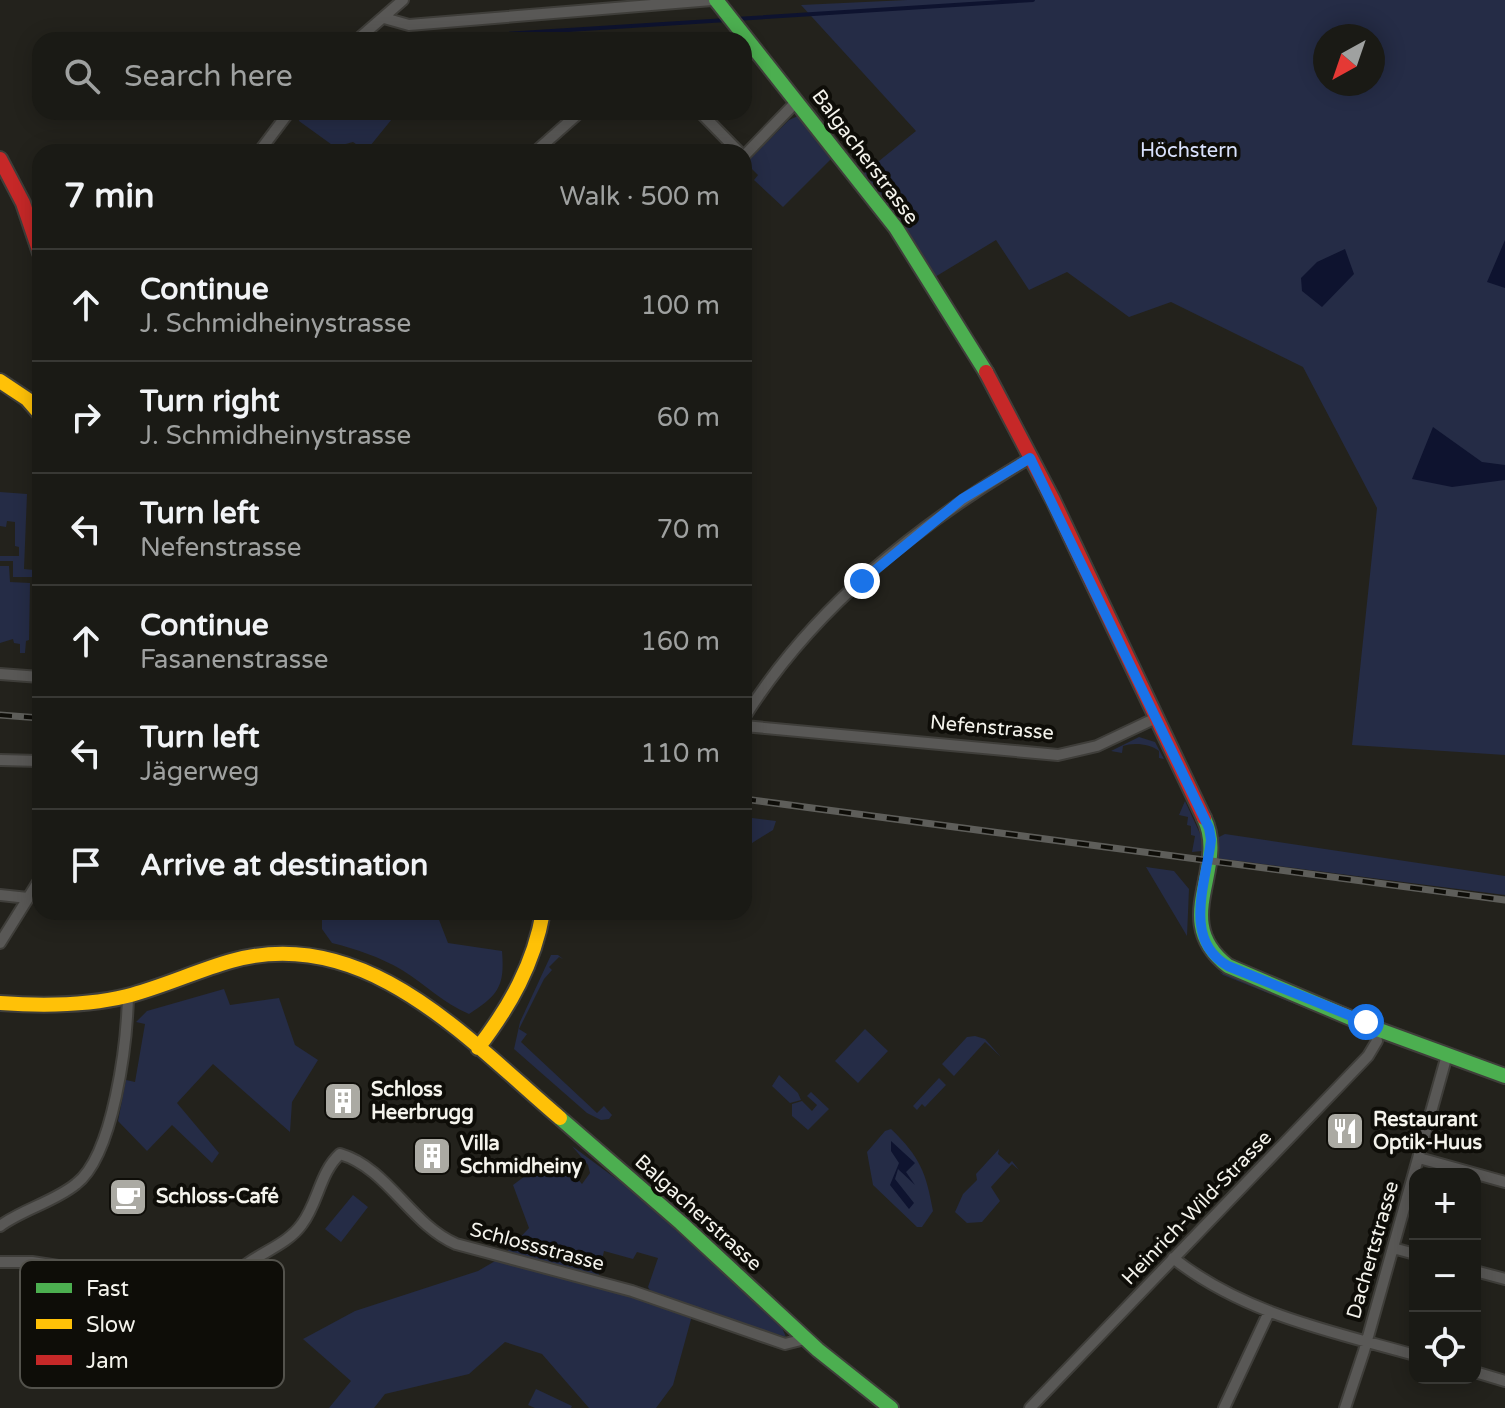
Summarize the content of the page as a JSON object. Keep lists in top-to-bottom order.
{
  "streets": {
    "street": [
      "Balgacherstrasse",
      "Nefenstrasse",
      "Heinrich-Wild-Strasse",
      "Schlossstrasse",
      "Dachertstrasse"
    ]
  },
  "crossings": [
    ["Balgacherstrasse", "Nefenstrasse"],
    ["Balgacherstrasse", "Schlossstrasse"]
  ],
  "parks": ["Höchstern"],
  "places": {
    "building": ["Schloss Heerbrugg", "Villa Schmidheiny"],
    "restaurant": ["Restaurant Optik-Huus"],
    "cafe": ["Schloss-Café"]
  },
  "legend": ["Fast", "Slow", "Jam"],
  "north": "bottom left",
  "page": {
    "search": "Search here",
    "heading": ["7 min", "Walk · 500 m"],
    "list": [
      ["Continue", "J. Schmidheinystrasse", "100 m"],
      ["Turn right", "J. Schmidheinystrasse", "60 m"],
      ["Turn left", "Nefenstrasse", "70 m"],
      ["Continue", "Fasanenstrasse", "160 m"],
      ["Turn left", "Jägerweg", "110 m"],
      "Arrive at destination"
    ],
    "map_buttons": ["+", "−"]
  }
}
